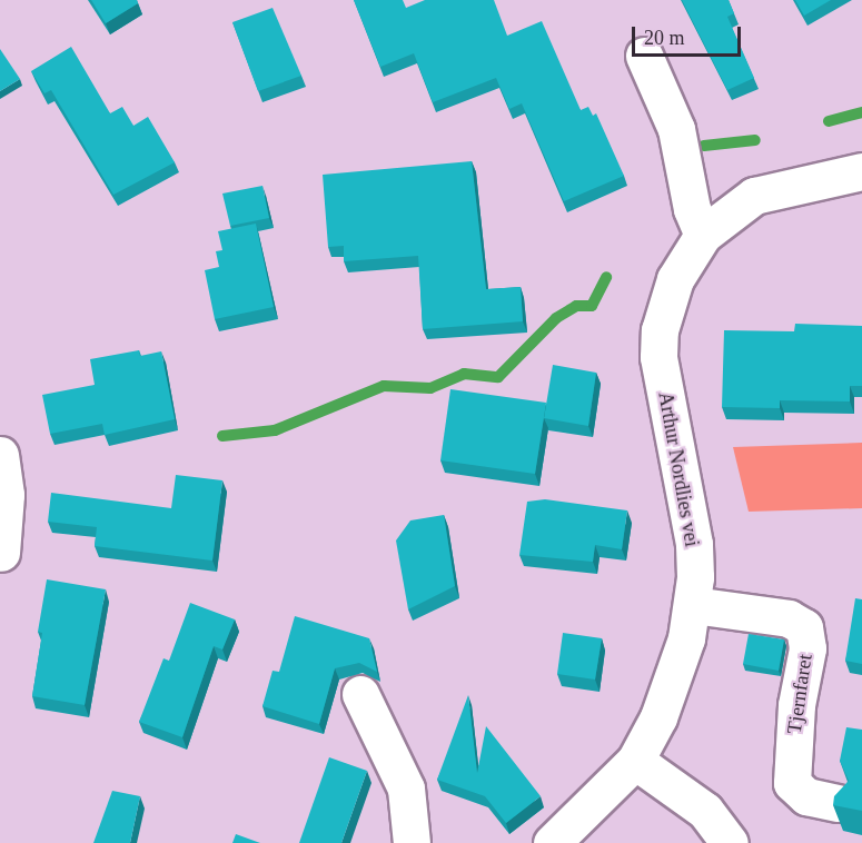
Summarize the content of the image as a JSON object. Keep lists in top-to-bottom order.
{
  "streets": {
    "street": ["Arthur Nordlies vei", "Tjernfaret"]
  },
  "crossings": [
    ["Arthur Nordlies vei", "Tjernfaret"]
  ],
  "scale_bar": "20 m"
}
